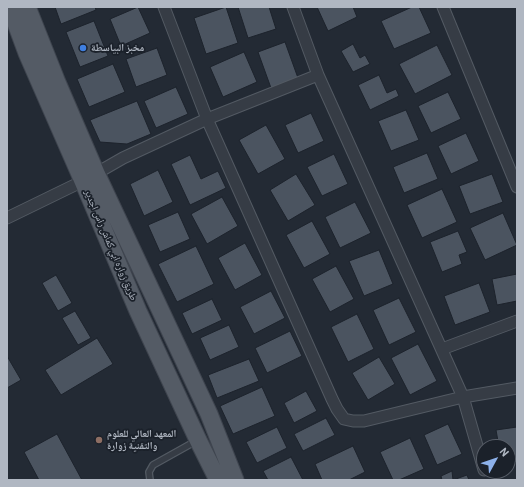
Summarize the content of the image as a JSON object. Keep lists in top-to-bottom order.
{
  "streets": {
    "main road": ["طريق زواره ابي كماش راس اجدير"]
  },
  "places": ["مخبز البياسطة", "المعهد العالي للعلوم والتقنية زوارة"],
  "north": "top right"
}
